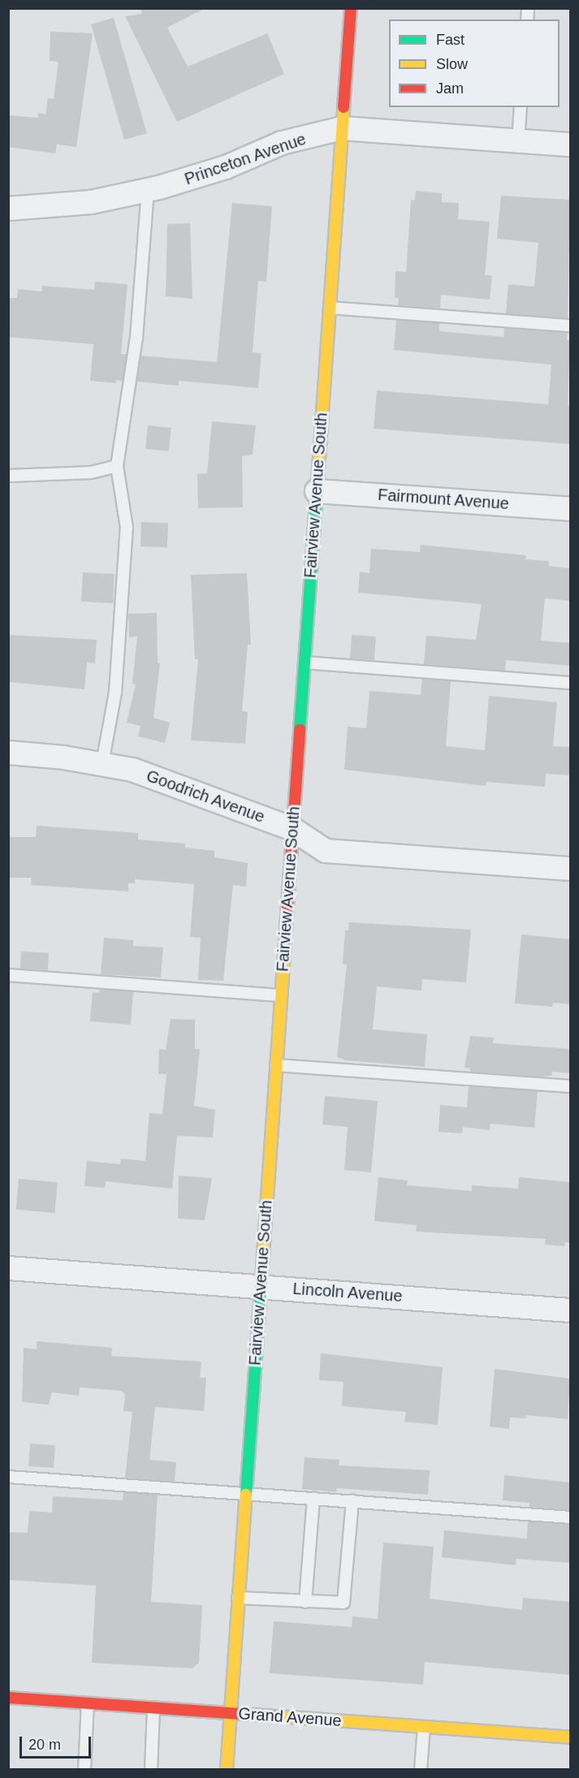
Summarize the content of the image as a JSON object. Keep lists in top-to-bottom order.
{
  "streets": {
    "street": [
      "Princeton Avenue",
      "Fairview Avenue South",
      "Fairmount Avenue",
      "Goodrich Avenue",
      "Lincoln Avenue",
      "Grand Avenue"
    ]
  },
  "crossings": [
    ["Princeton Avenue", "Fairview Avenue South"],
    ["Fairview Avenue South", "Fairmount Avenue"],
    ["Fairview Avenue South", "Goodrich Avenue"],
    ["Fairview Avenue South", "Lincoln Avenue"],
    ["Fairview Avenue South", "Grand Avenue"]
  ],
  "legend": ["Fast", "Slow", "Jam"],
  "scale_bar": "20 m"
}
